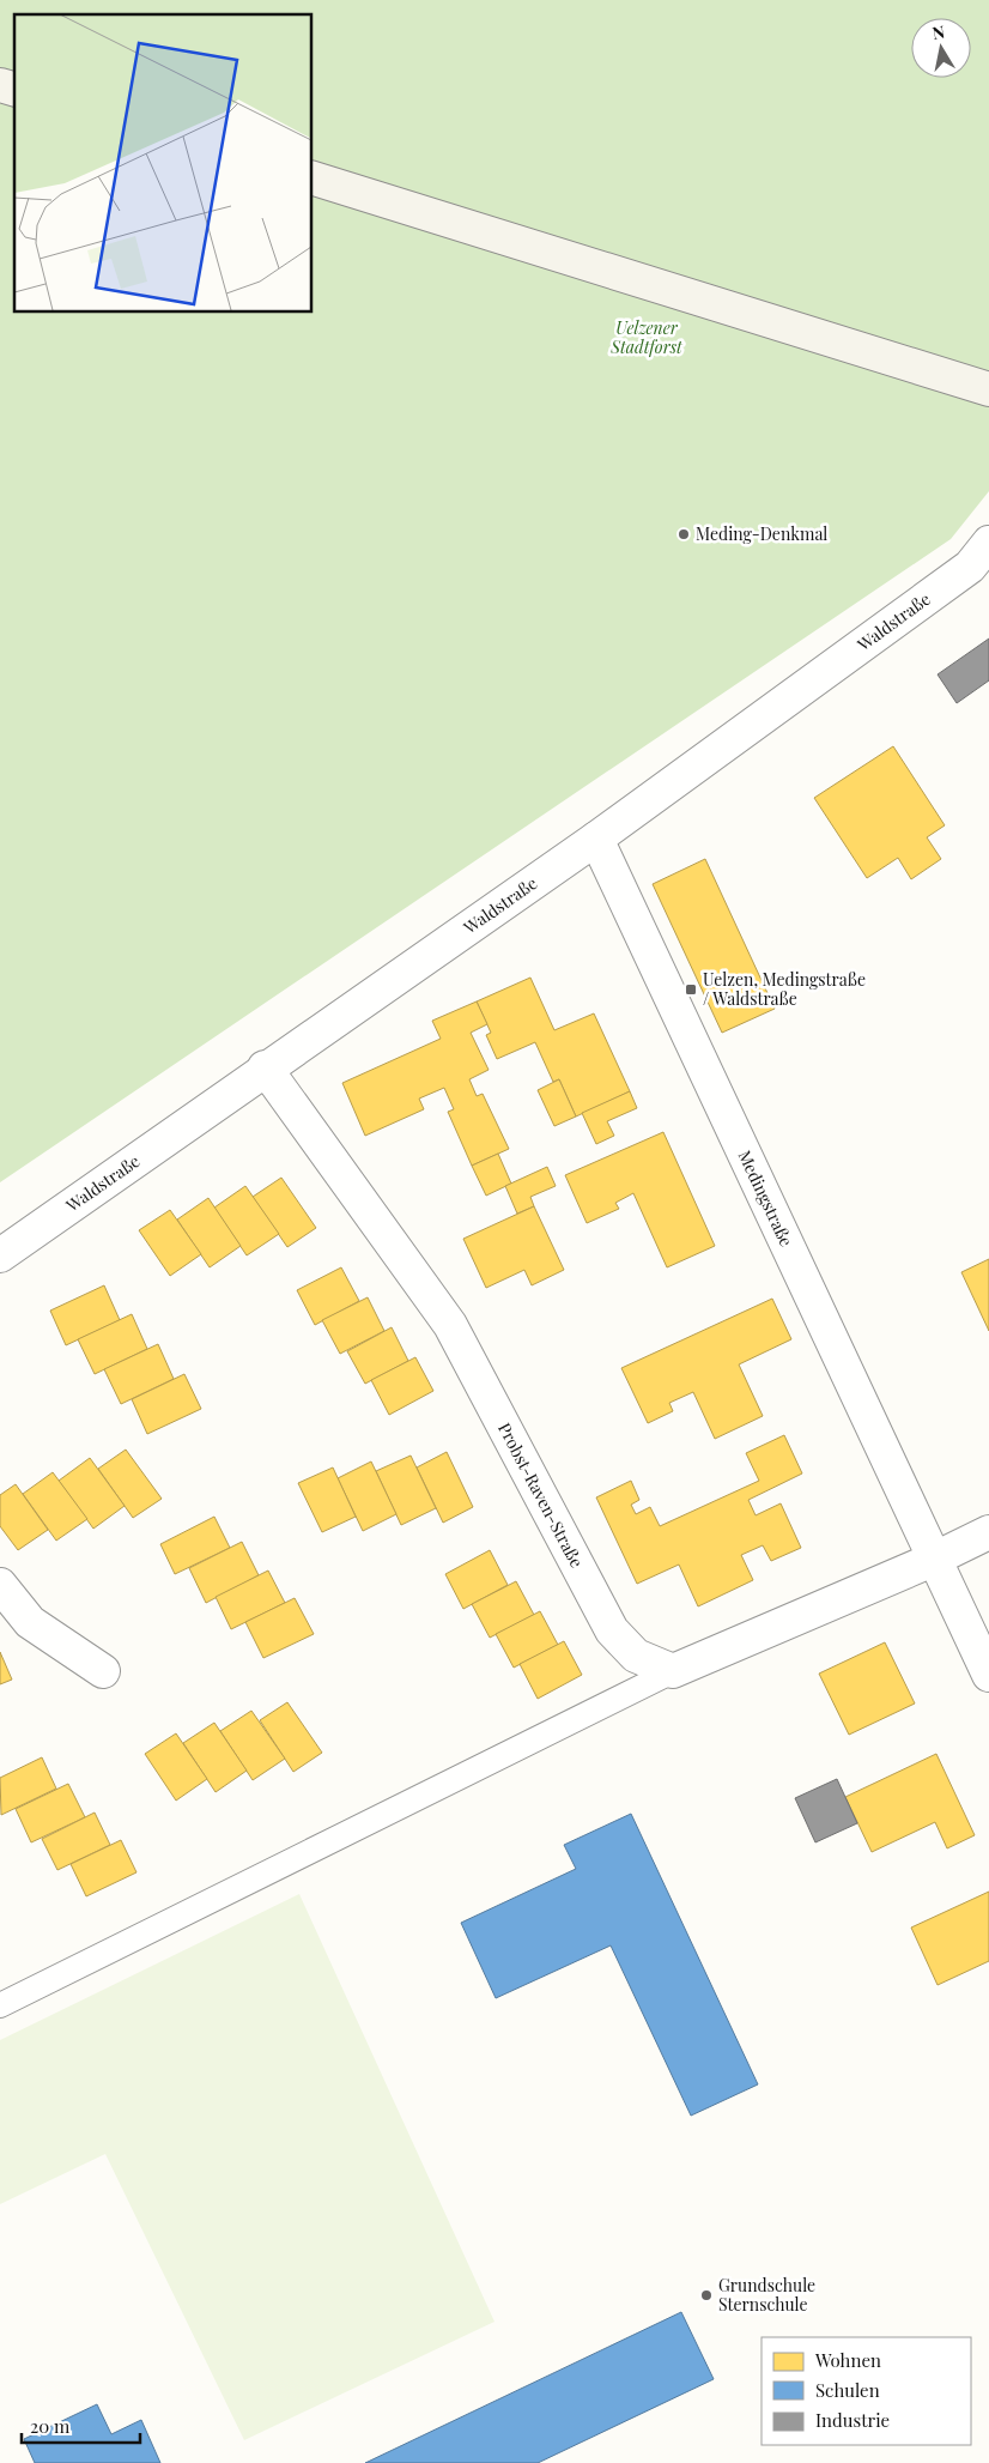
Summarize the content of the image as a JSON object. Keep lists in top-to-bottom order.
{
  "streets": {
    "street": ["Waldstraße", "Medingstraße", "Probst-Raven-Straße"]
  },
  "crossings": [
    ["Waldstraße", "Medingstraße"],
    ["Waldstraße", "Probst-Raven-Straße"]
  ],
  "parks": ["Uelzener Stadtforst"],
  "places": {
    "other": ["Meding-Denkmal", "Grundschule Sternschule"],
    "transit": ["Uelzen, Medingstraße / Waldstraße"]
  },
  "legend": ["Wohnen", "Schulen", "Industrie"],
  "scale_bar": "20 m",
  "north": "top"
}
